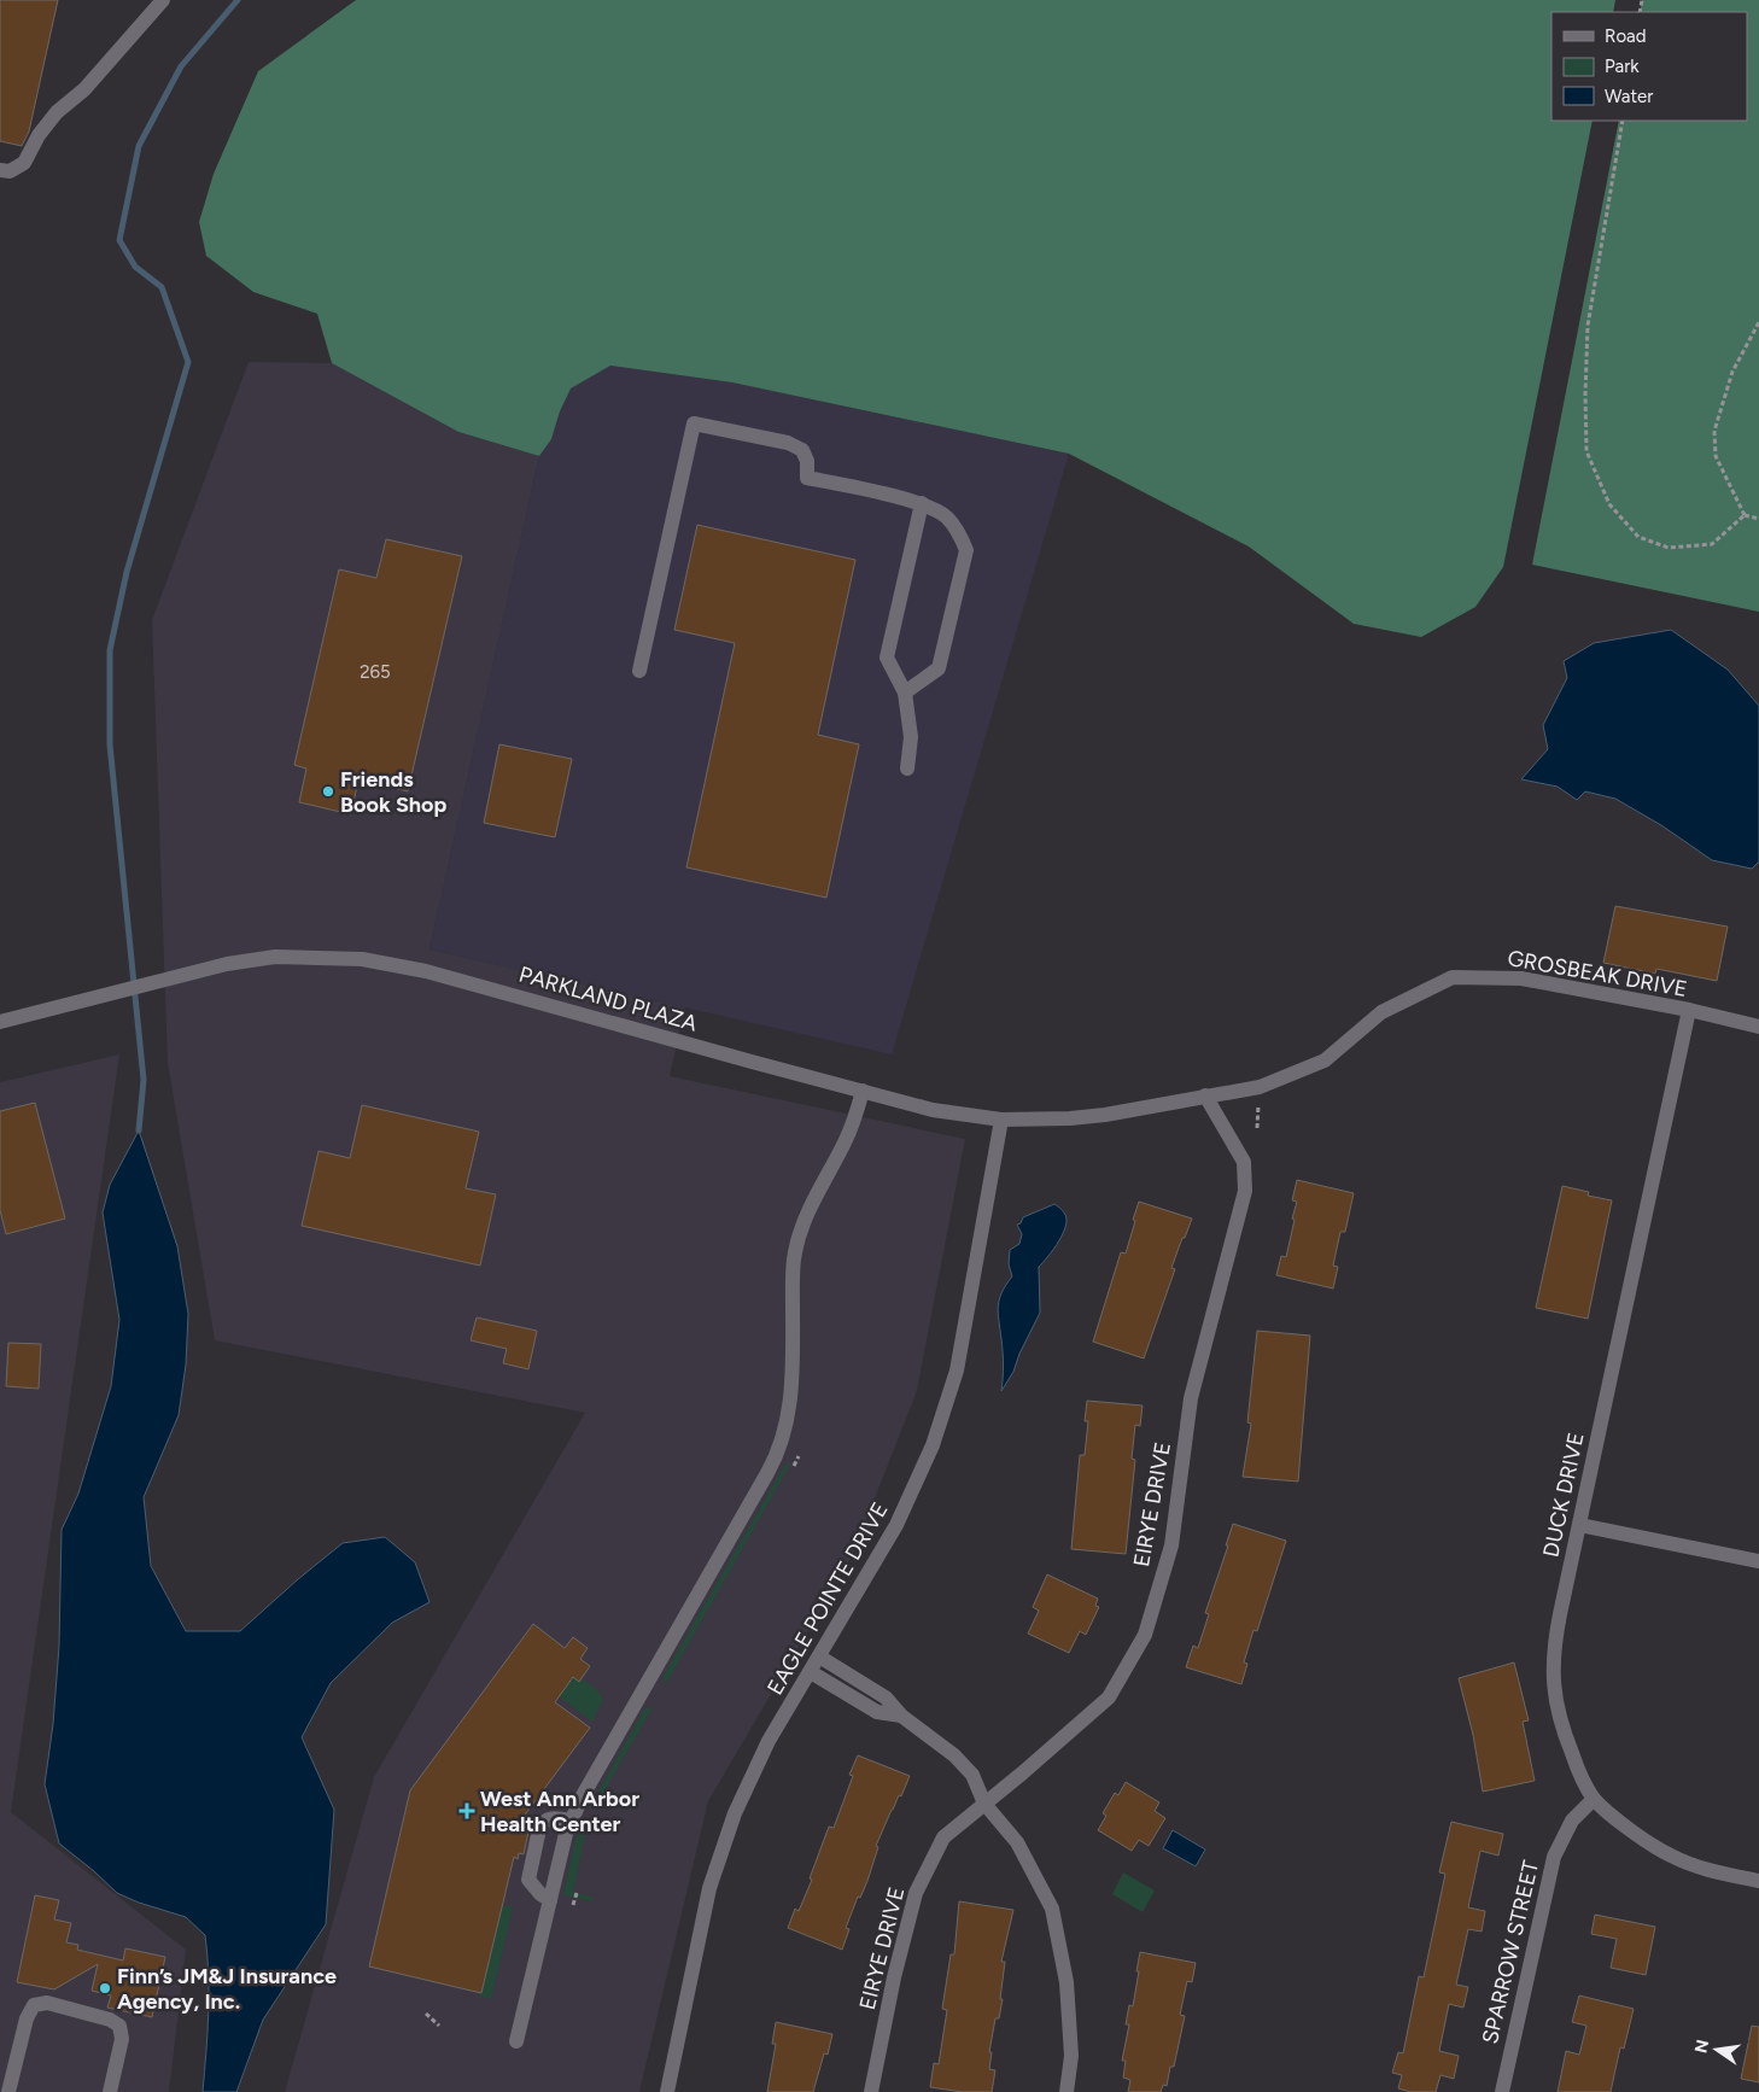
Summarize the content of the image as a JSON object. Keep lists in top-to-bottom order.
{
  "streets": {
    "street": [
      "GROSBEAK DRIVE",
      "PARKLAND PLAZA",
      "DUCK DRIVE",
      "EIRYE DRIVE",
      "EAGLE POINTE DRIVE",
      "SPARROW STREET"
    ]
  },
  "crossings": [
    ["GROSBEAK DRIVE", "PARKLAND PLAZA"],
    ["GROSBEAK DRIVE", "DUCK DRIVE"],
    ["GROSBEAK DRIVE", "EIRYE DRIVE"],
    ["PARKLAND PLAZA", "EIRYE DRIVE"],
    ["PARKLAND PLAZA", "EAGLE POINTE DRIVE"],
    ["DUCK DRIVE", "SPARROW STREET"]
  ],
  "places": {
    "other": ["Friends Book Shop", "Finn’s JM&J Insurance Agency, Inc."],
    "health": ["West Ann Arbor Health Center"]
  },
  "house_numbers": ["265"],
  "legend": ["Road", "Park", "Water"],
  "north": "left"
}
